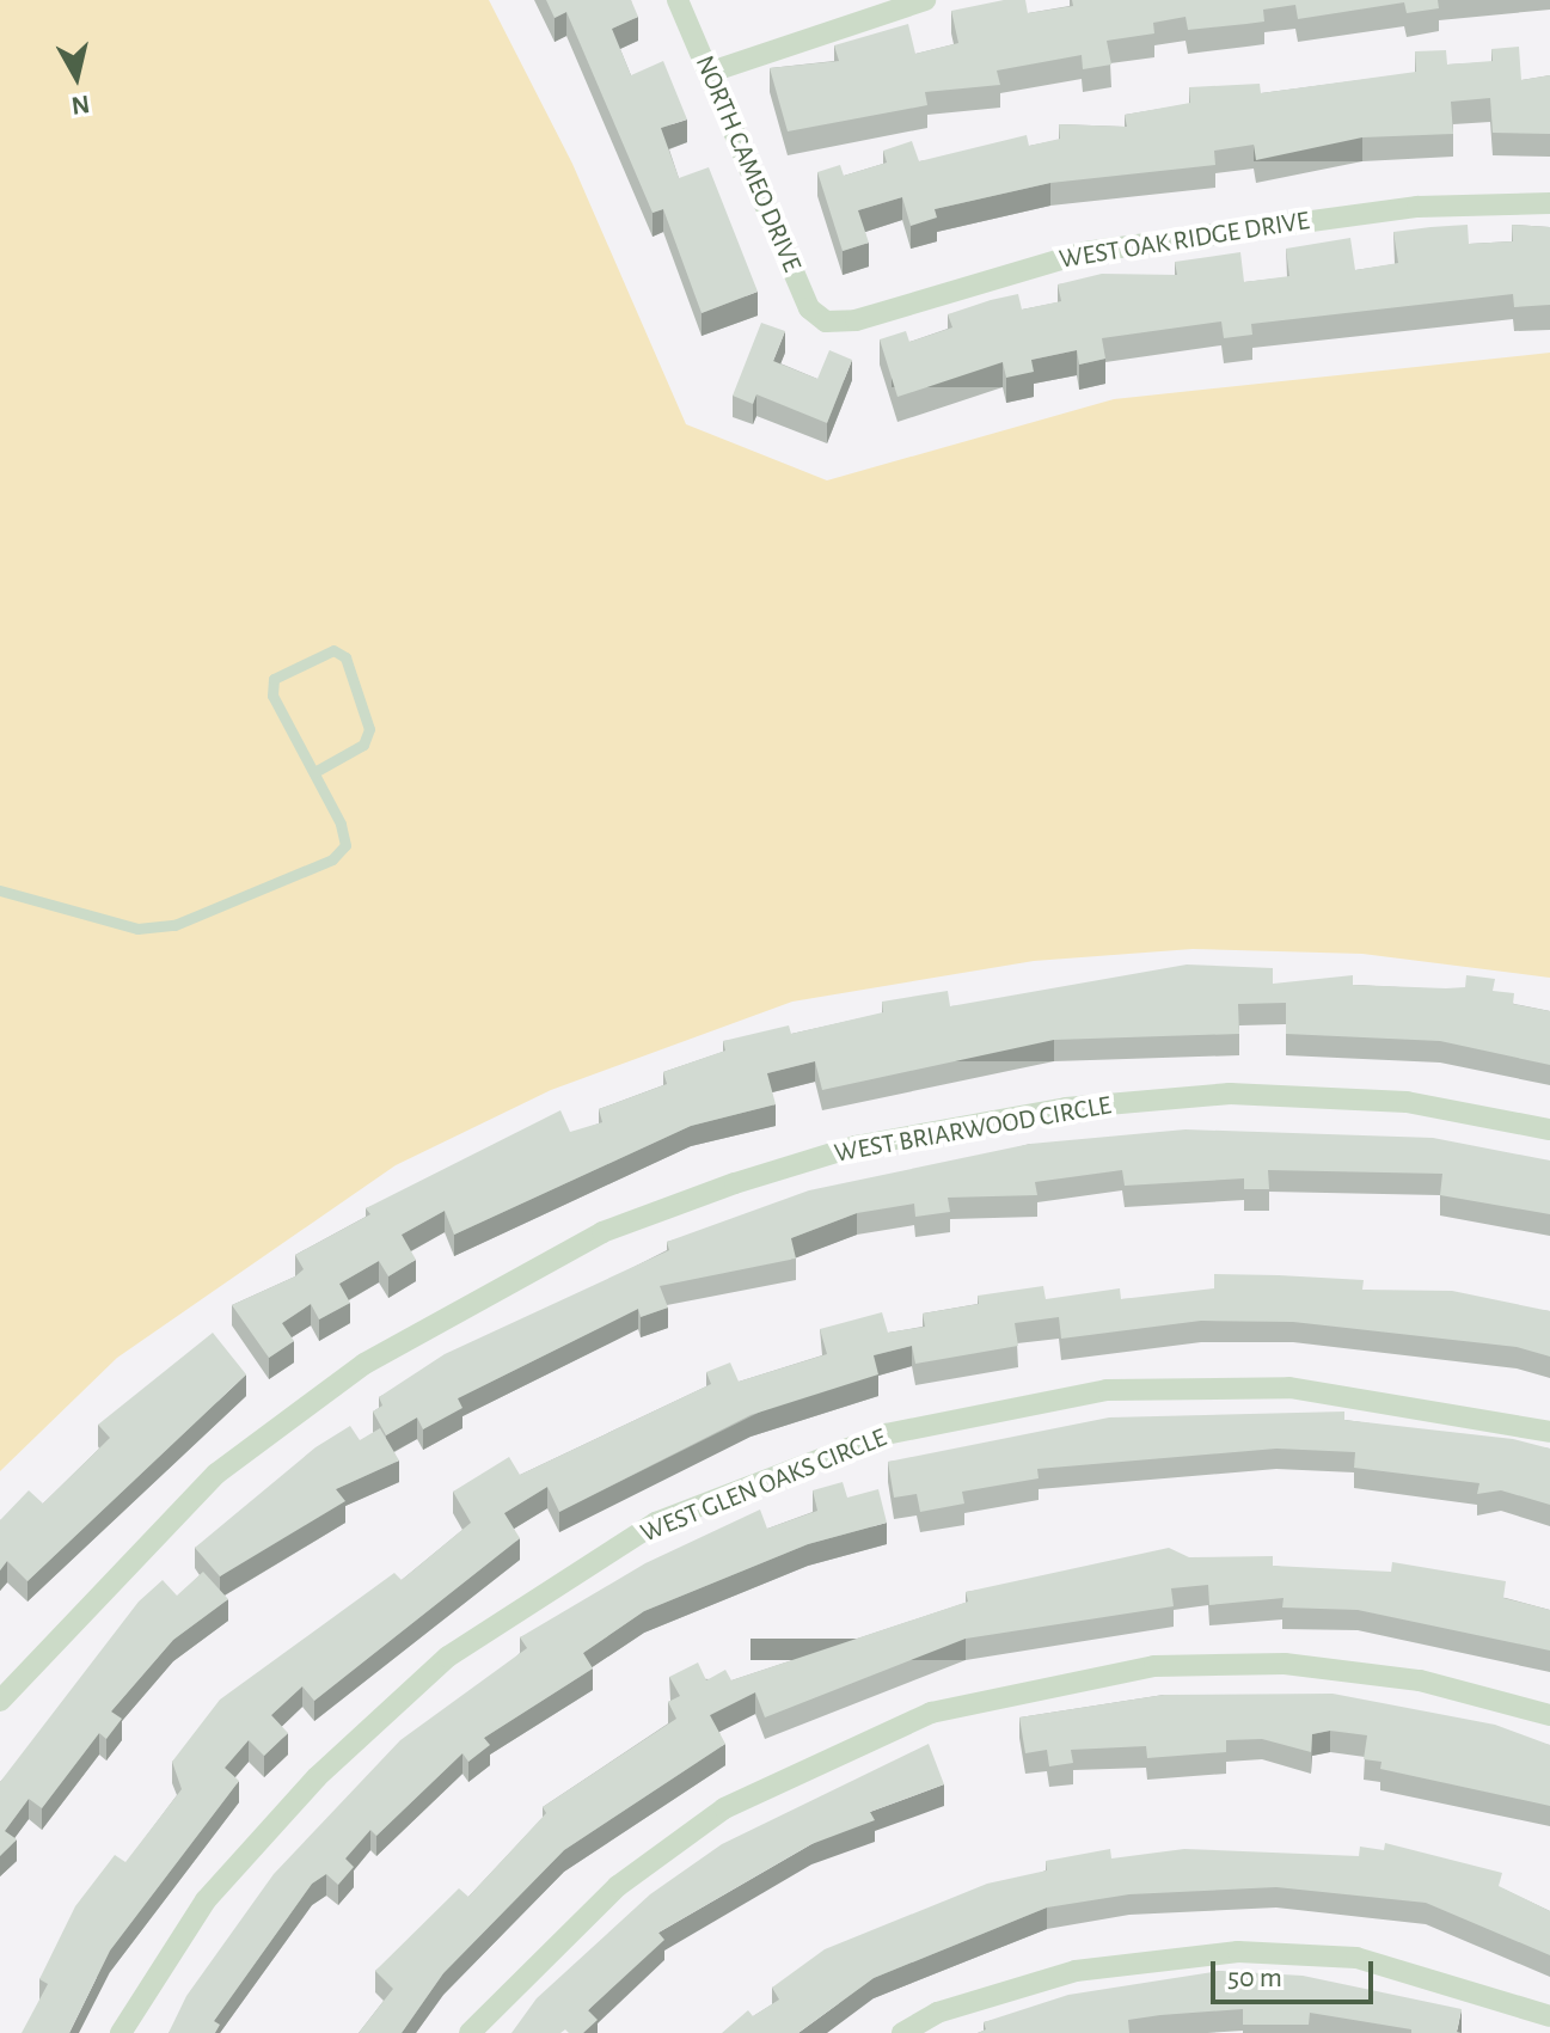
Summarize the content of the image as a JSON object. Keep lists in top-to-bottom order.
{
  "streets": {
    "street": [
      "NORTH CAMEO DRIVE",
      "WEST OAK RIDGE DRIVE",
      "WEST BRIARWOOD CIRCLE",
      "WEST GLEN OAKS CIRCLE"
    ]
  },
  "crossings": [
    ["NORTH CAMEO DRIVE", "WEST OAK RIDGE DRIVE"]
  ],
  "scale_bar": "50 m",
  "north": "bottom"
}
